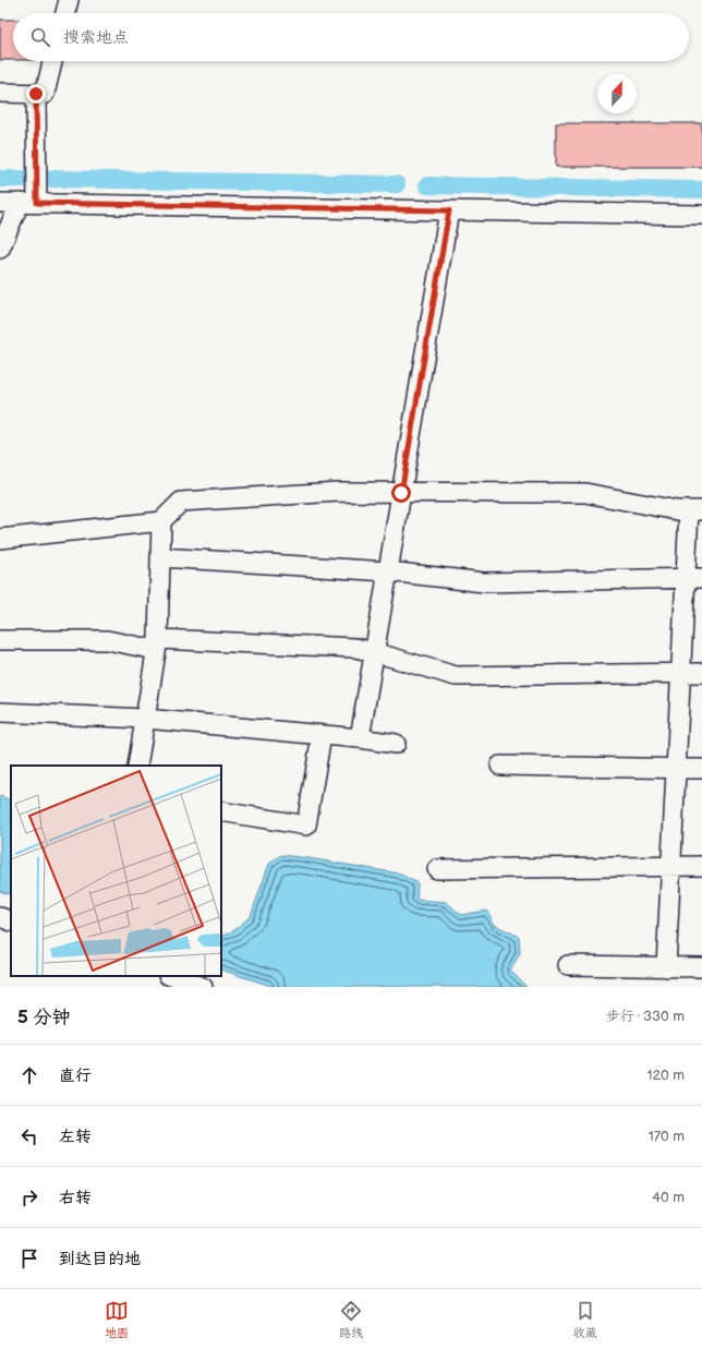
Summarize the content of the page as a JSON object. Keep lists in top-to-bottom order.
{
  "north": "top",
  "page": {
    "search": "搜索地点",
    "heading": ["5 分钟", "步行 · 330 m"],
    "list": [
      ["直行", "120 m"],
      ["左转", "170 m"],
      ["右转", "40 m"],
      "到达目的地"
    ],
    "nav": ["地图", "路线", "收藏"]
  }
}
